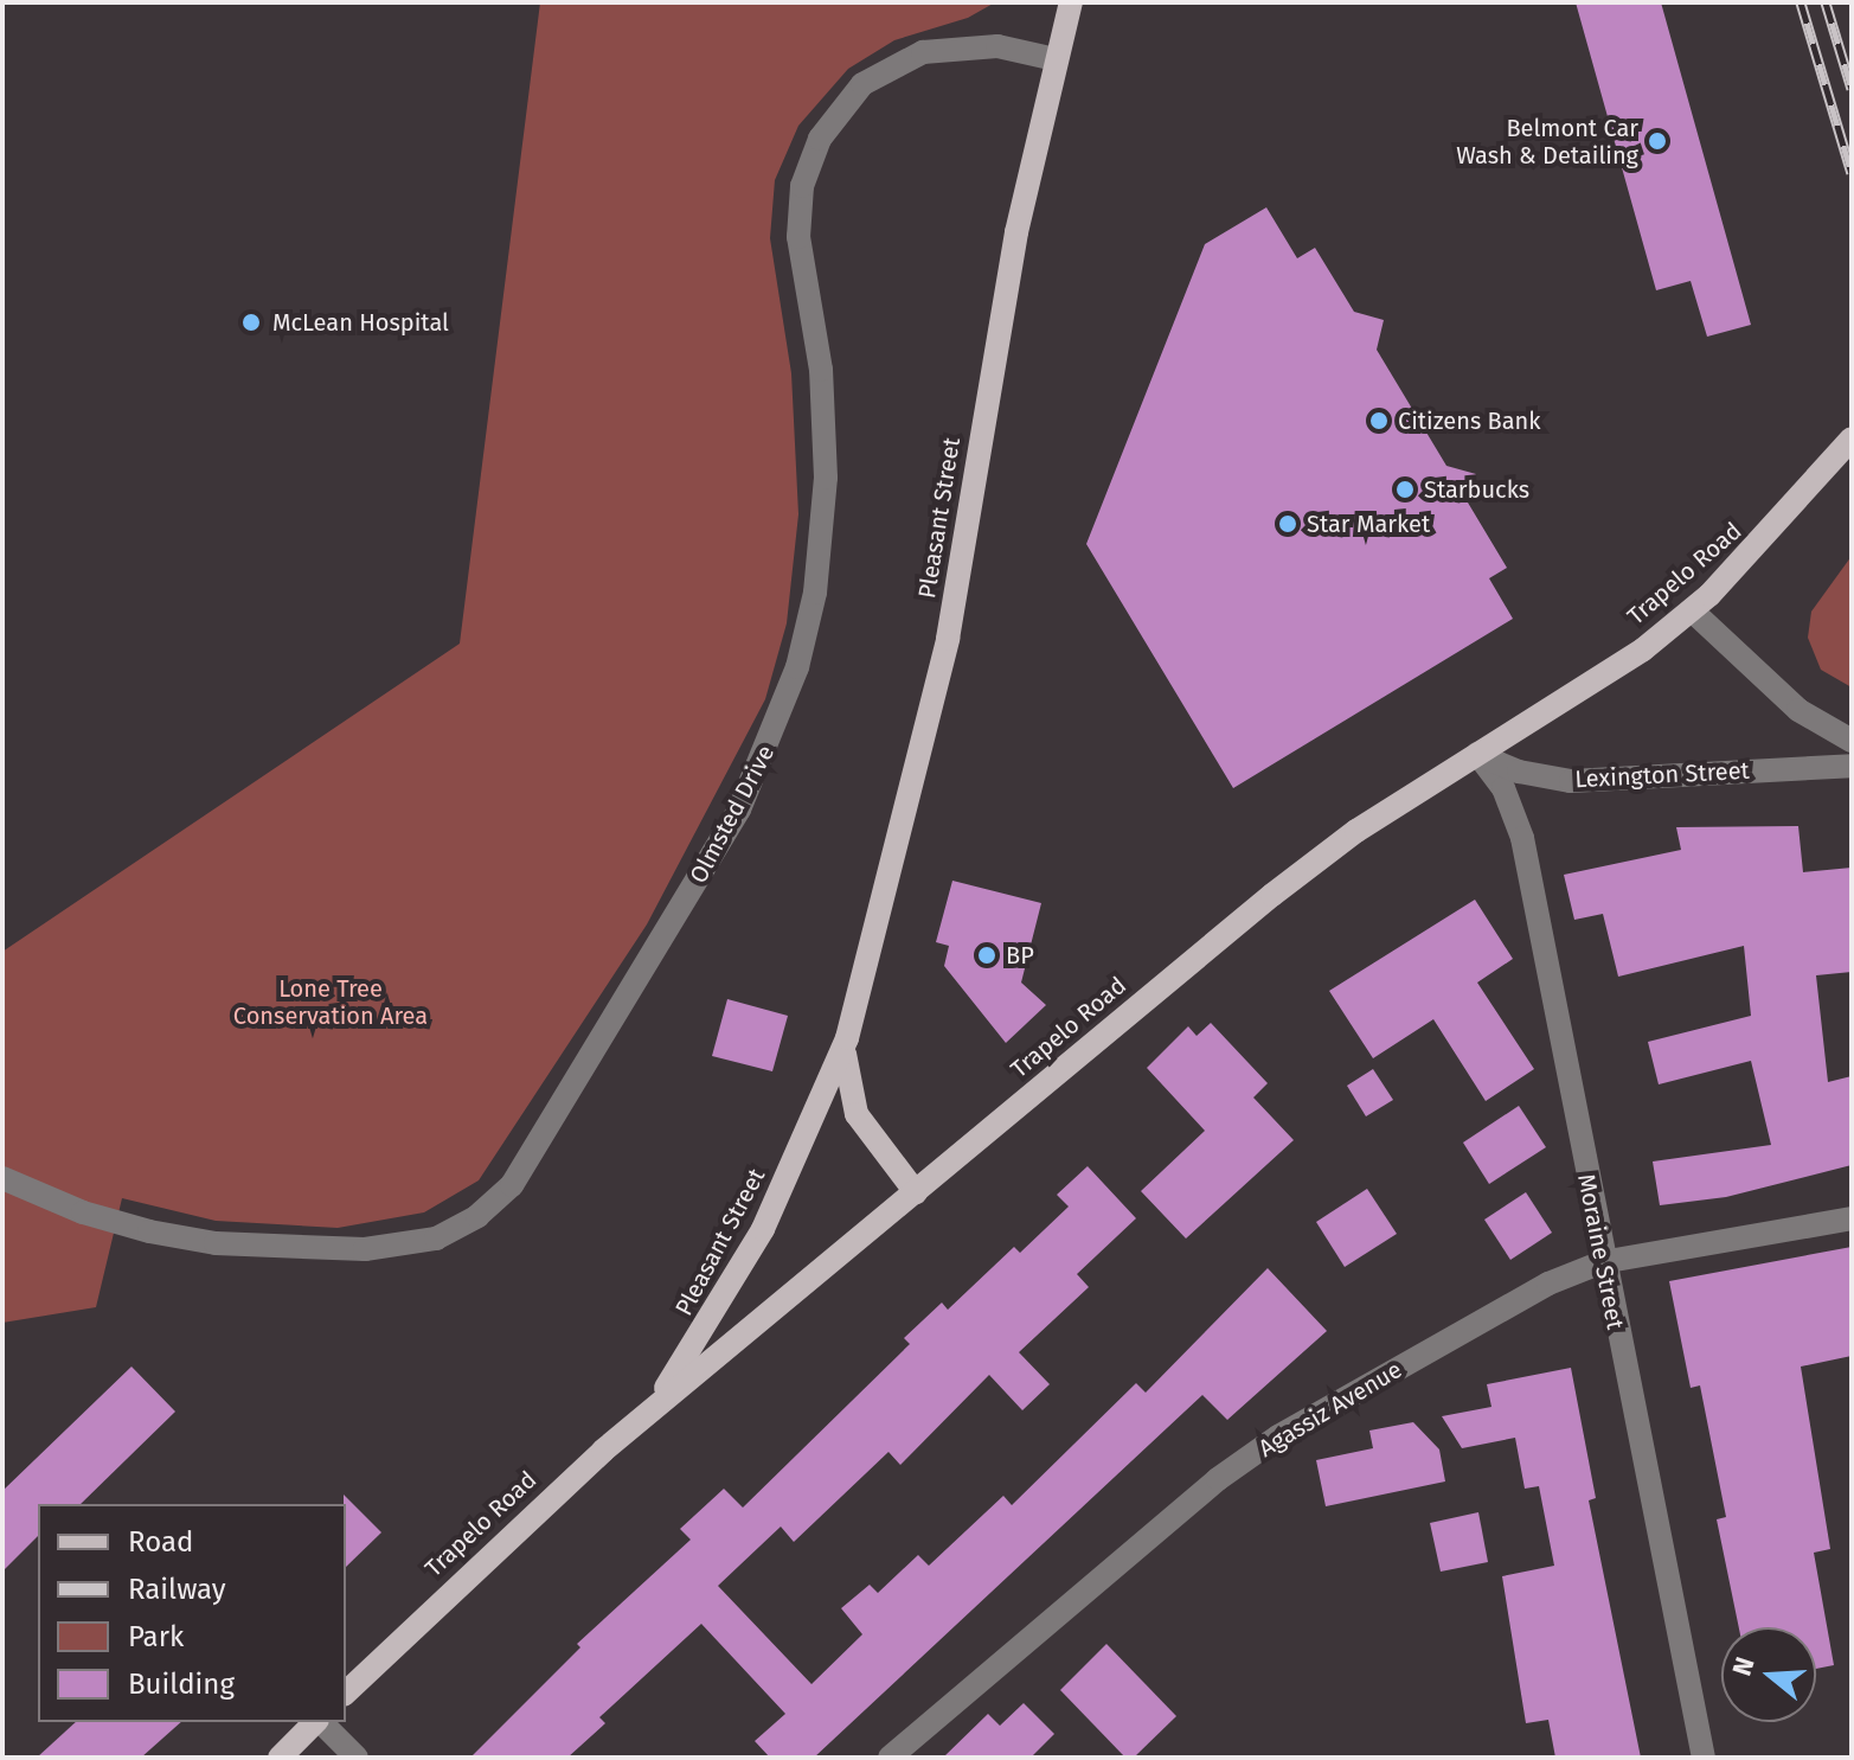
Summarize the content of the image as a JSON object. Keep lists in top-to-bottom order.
{
  "streets": {
    "main road": ["Pleasant Street", "Trapelo Road"],
    "street": [
      "Lexington Street",
      "Olmsted Drive",
      "Moraine Street",
      "Agassiz Avenue"
    ]
  },
  "crossings": [
    ["Pleasant Street", "Trapelo Road"],
    ["Pleasant Street", "Olmsted Drive"],
    ["Trapelo Road", "Lexington Street"],
    ["Trapelo Road", "Moraine Street"],
    ["Lexington Street", "Moraine Street"],
    ["Moraine Street", "Agassiz Avenue"]
  ],
  "parks": ["Lone Tree Conservation Area"],
  "places": [
    "Belmont Car Wash & Detailing",
    "McLean Hospital",
    "Citizens Bank",
    "Starbucks",
    "Star Market",
    "BP"
  ],
  "legend": [
    "Road",
    "Railway",
    "Park",
    "Building"
  ],
  "north": "left"
}
